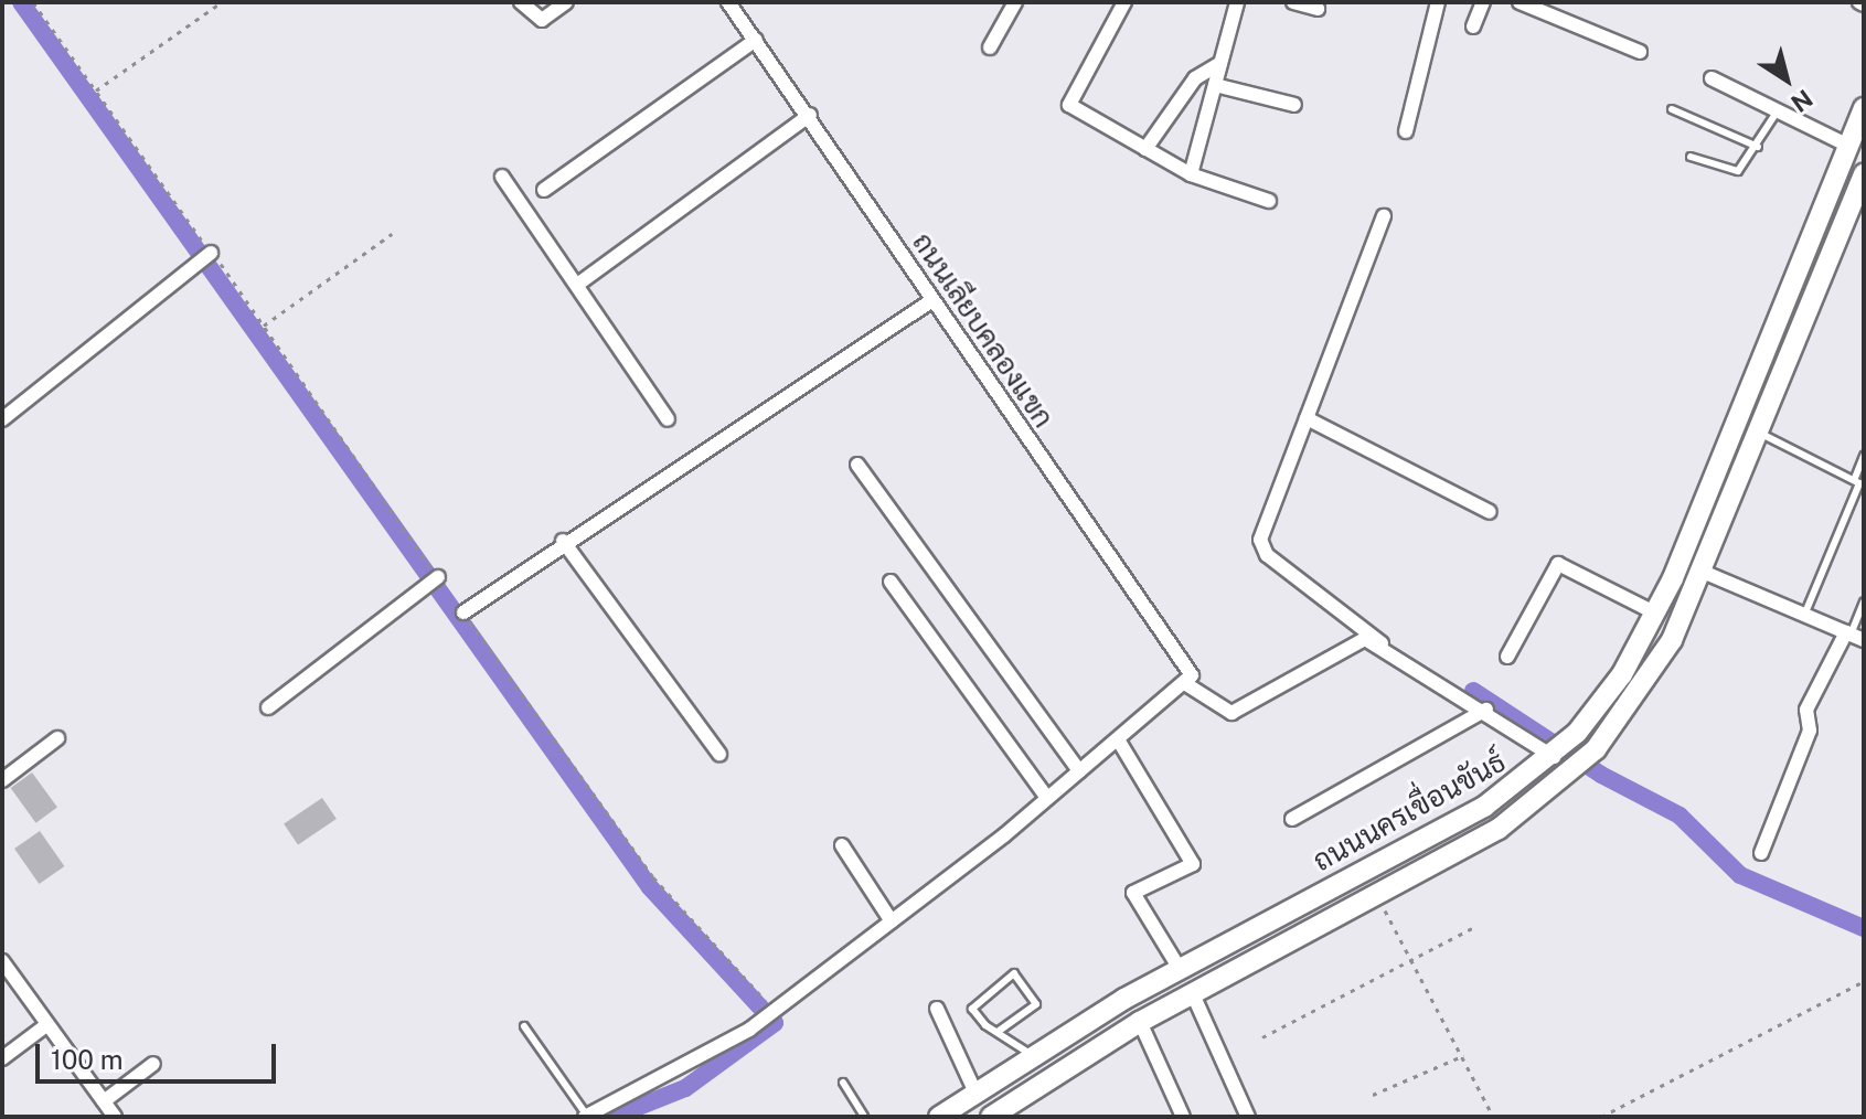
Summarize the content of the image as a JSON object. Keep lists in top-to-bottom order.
{
  "streets": {
    "main road": ["ถนนนครเขื่อนขันธ์"],
    "street": ["ถนนเลียบคลองแขก"]
  },
  "scale_bar": "100 m",
  "north": "bottom right"
}
